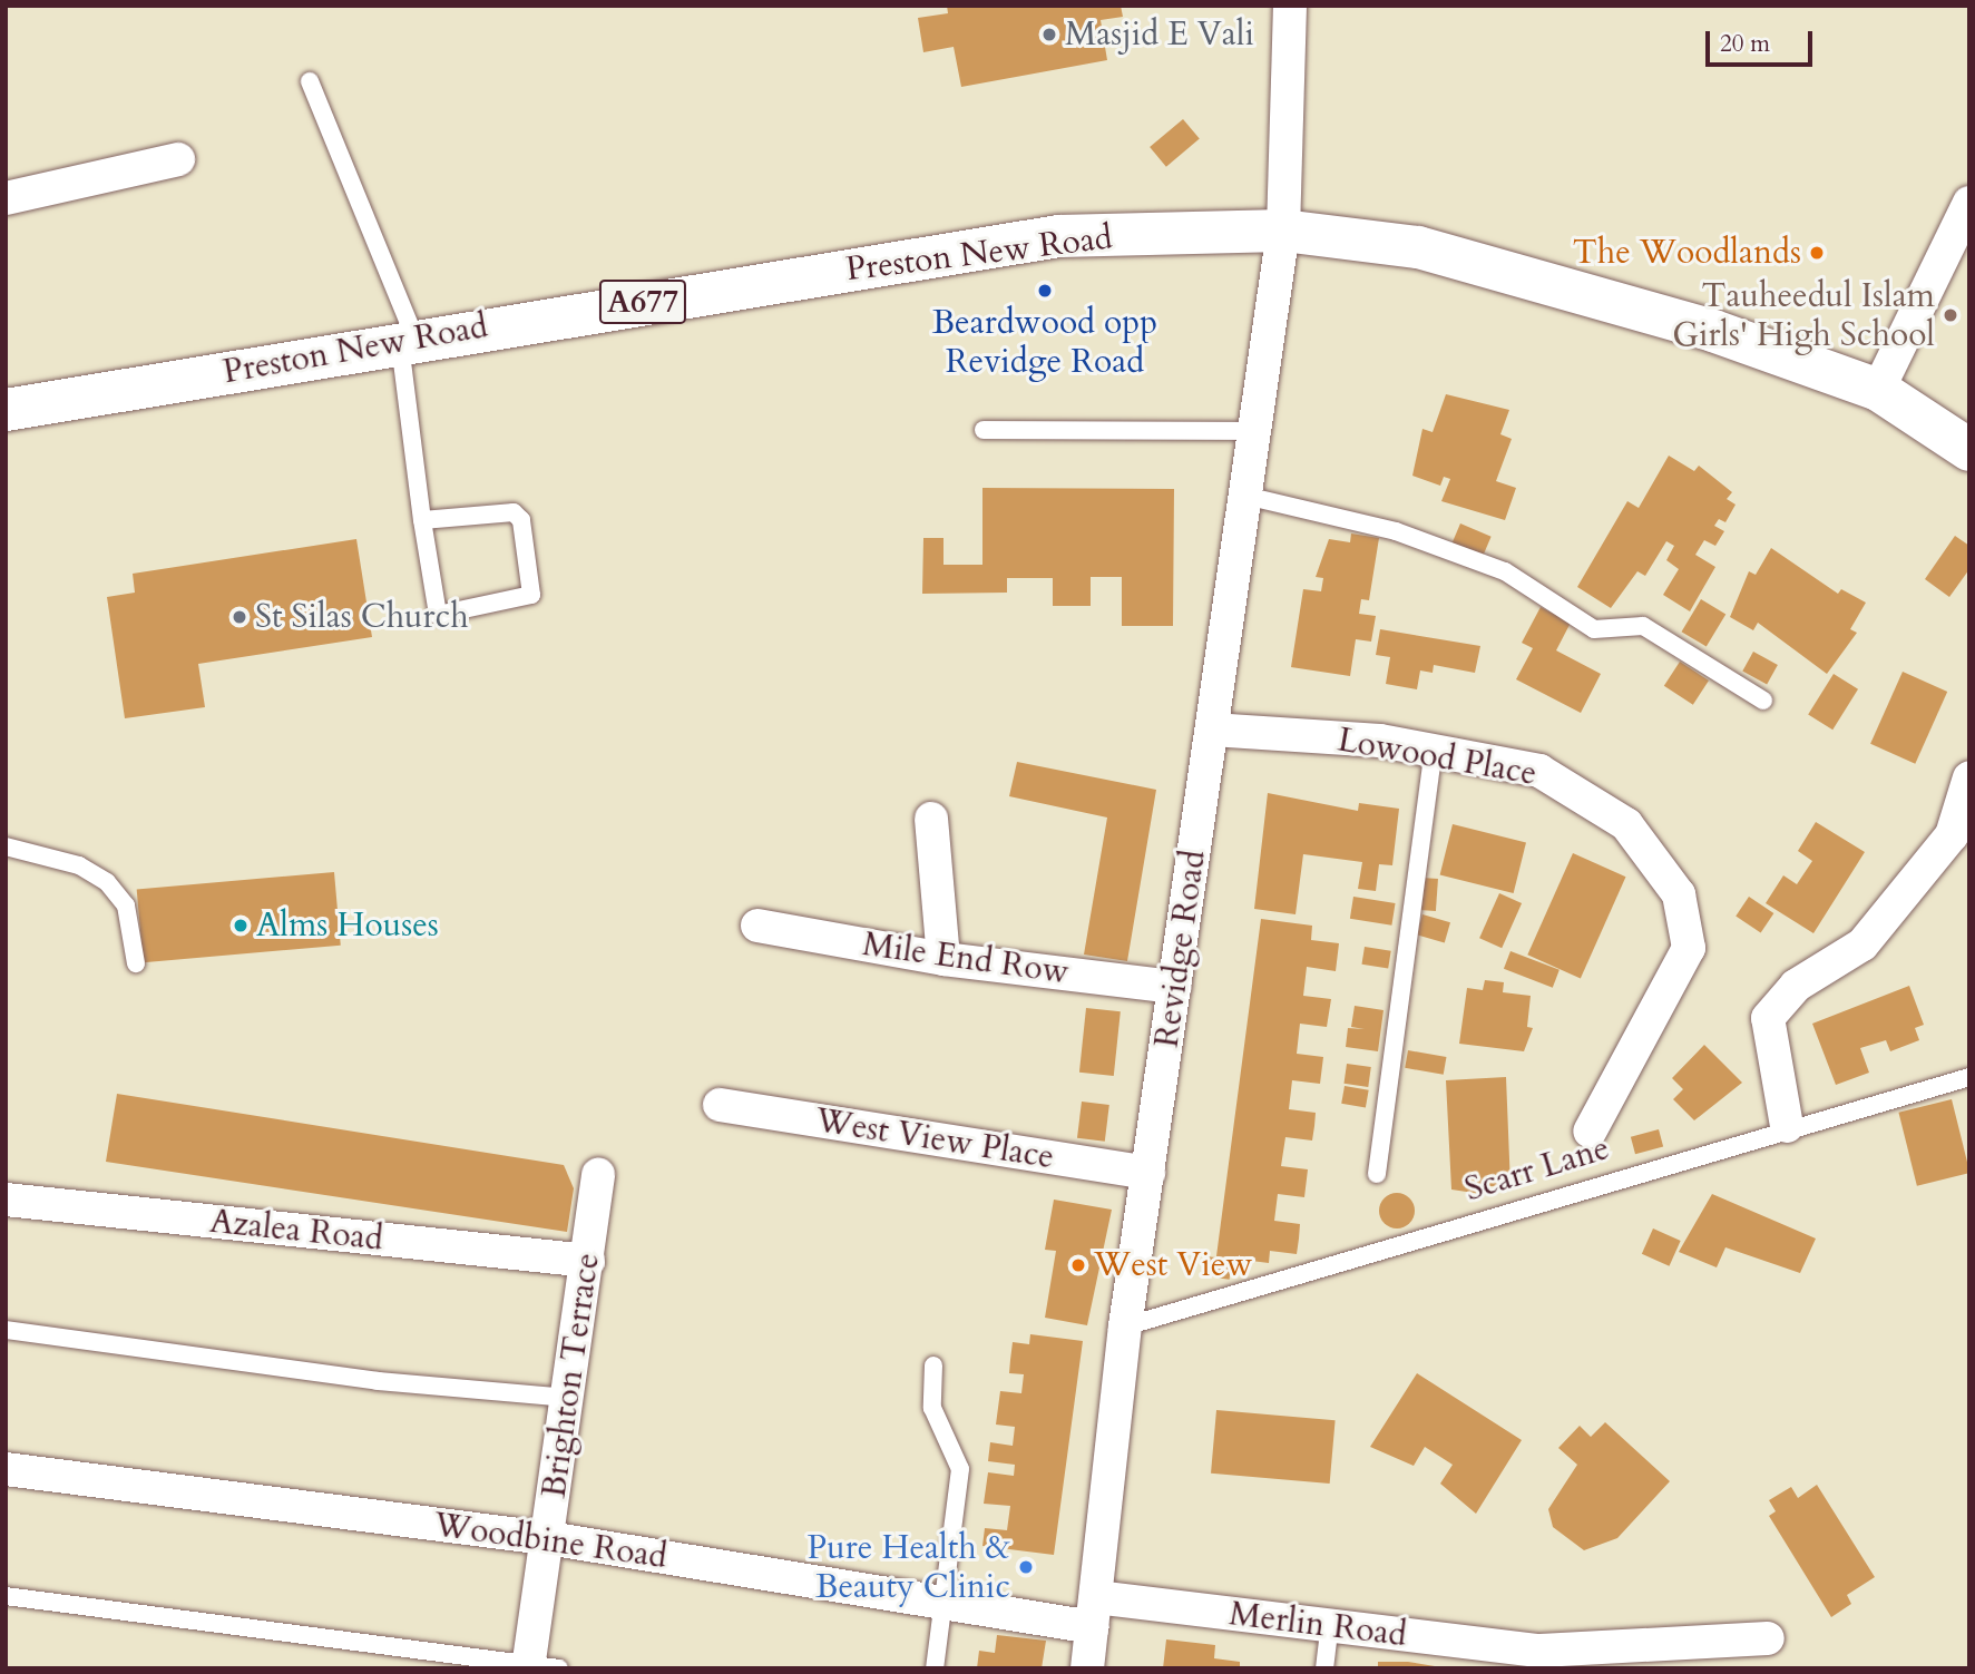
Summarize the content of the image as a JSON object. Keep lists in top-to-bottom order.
{
  "streets": {
    "highway": ["Preston New Road", "A677"],
    "street": [
      "Lowood Place",
      "Revidge Road",
      "Mile End Row",
      "West View Place",
      "Azalea Road",
      "Brighton Terrace",
      "Woodbine Road",
      "Merlin Road"
    ],
    "lane": ["Scarr Lane"]
  },
  "crossings": [
    ["Preston New Road", "Revidge Road"],
    ["Lowood Place", "Revidge Road"],
    ["Revidge Road", "Mile End Row"],
    ["Revidge Road", "West View Place"],
    ["Revidge Road", "Scarr Lane"],
    ["Revidge Road", "Woodbine Road"],
    ["Revidge Road", "Merlin Road"],
    ["Azalea Road", "Brighton Terrace"],
    ["Brighton Terrace", "Woodbine Road"],
    ["Woodbine Road", "Merlin Road"]
  ],
  "places": [
    "Masjid E Vali",
    "The Woodlands",
    "Beardwood opp Revidge Road",
    "Tauheedul Islam Girls' High School",
    "St Silas Church",
    "Alms Houses",
    "West View",
    "Pure Health & Beauty Clinic"
  ],
  "scale_bar": "20 m"
}
